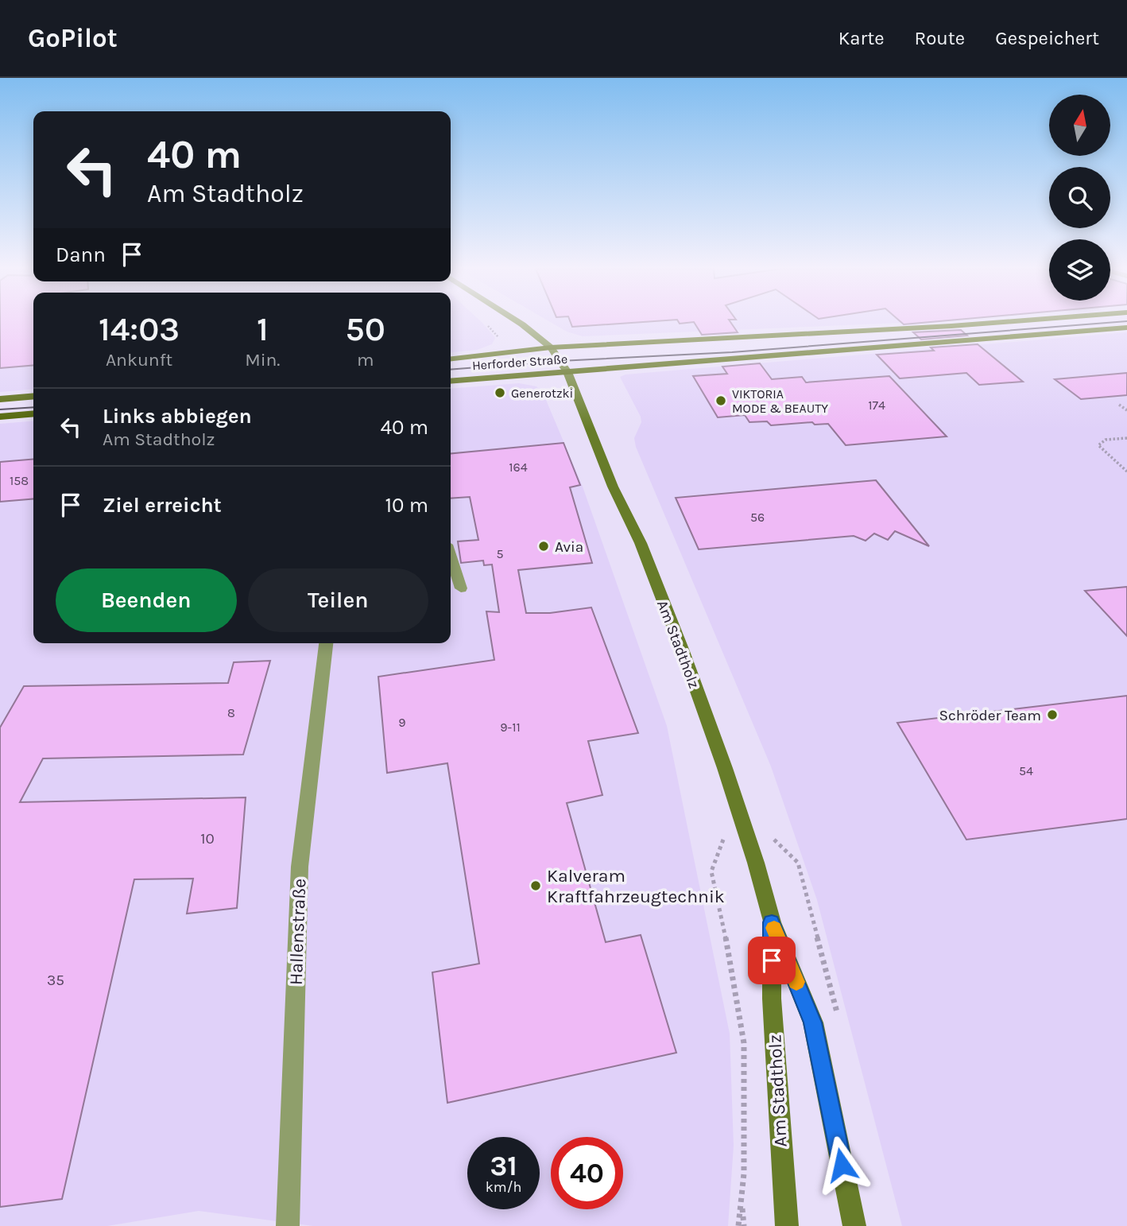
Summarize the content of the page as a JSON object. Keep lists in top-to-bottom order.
{
  "streets": {
    "main road": ["Herforder Straße"],
    "street": ["Am Stadtholz", "Hallenstraße"]
  },
  "crossings": [
    ["Herforder Straße", "Am Stadtholz"]
  ],
  "places": [
    "Generotzki",
    "VIKTORIA MODE & BEAUTY",
    "Avia",
    "Schröder Team",
    "Kalveram Kraftfahrzeugtechnik"
  ],
  "house_numbers": [
    "174",
    "164",
    "158",
    "56",
    "5",
    "8",
    "9",
    "9-11",
    "54",
    "10",
    "35"
  ],
  "north": "top",
  "page": {
    "header": "GoPilot",
    "nav": ["Karte", "Route", "Gespeichert"],
    "turn": ["40 m", "Am Stadtholz"],
    "then": "Dann",
    "eta": [
      "14:03",
      "Ankunft",
      "1",
      "Min.",
      "50",
      "m"
    ],
    "list": [
      {
        "name": "Links abbiegen",
        "note": "Am Stadtholz",
        "value": "40 m"
      },
      {
        "name": "Ziel erreicht",
        "value": "10 m"
      }
    ],
    "buttons": ["Beenden", "Teilen"],
    "speed": "31 km/h",
    "limit": "40"
  }
}
